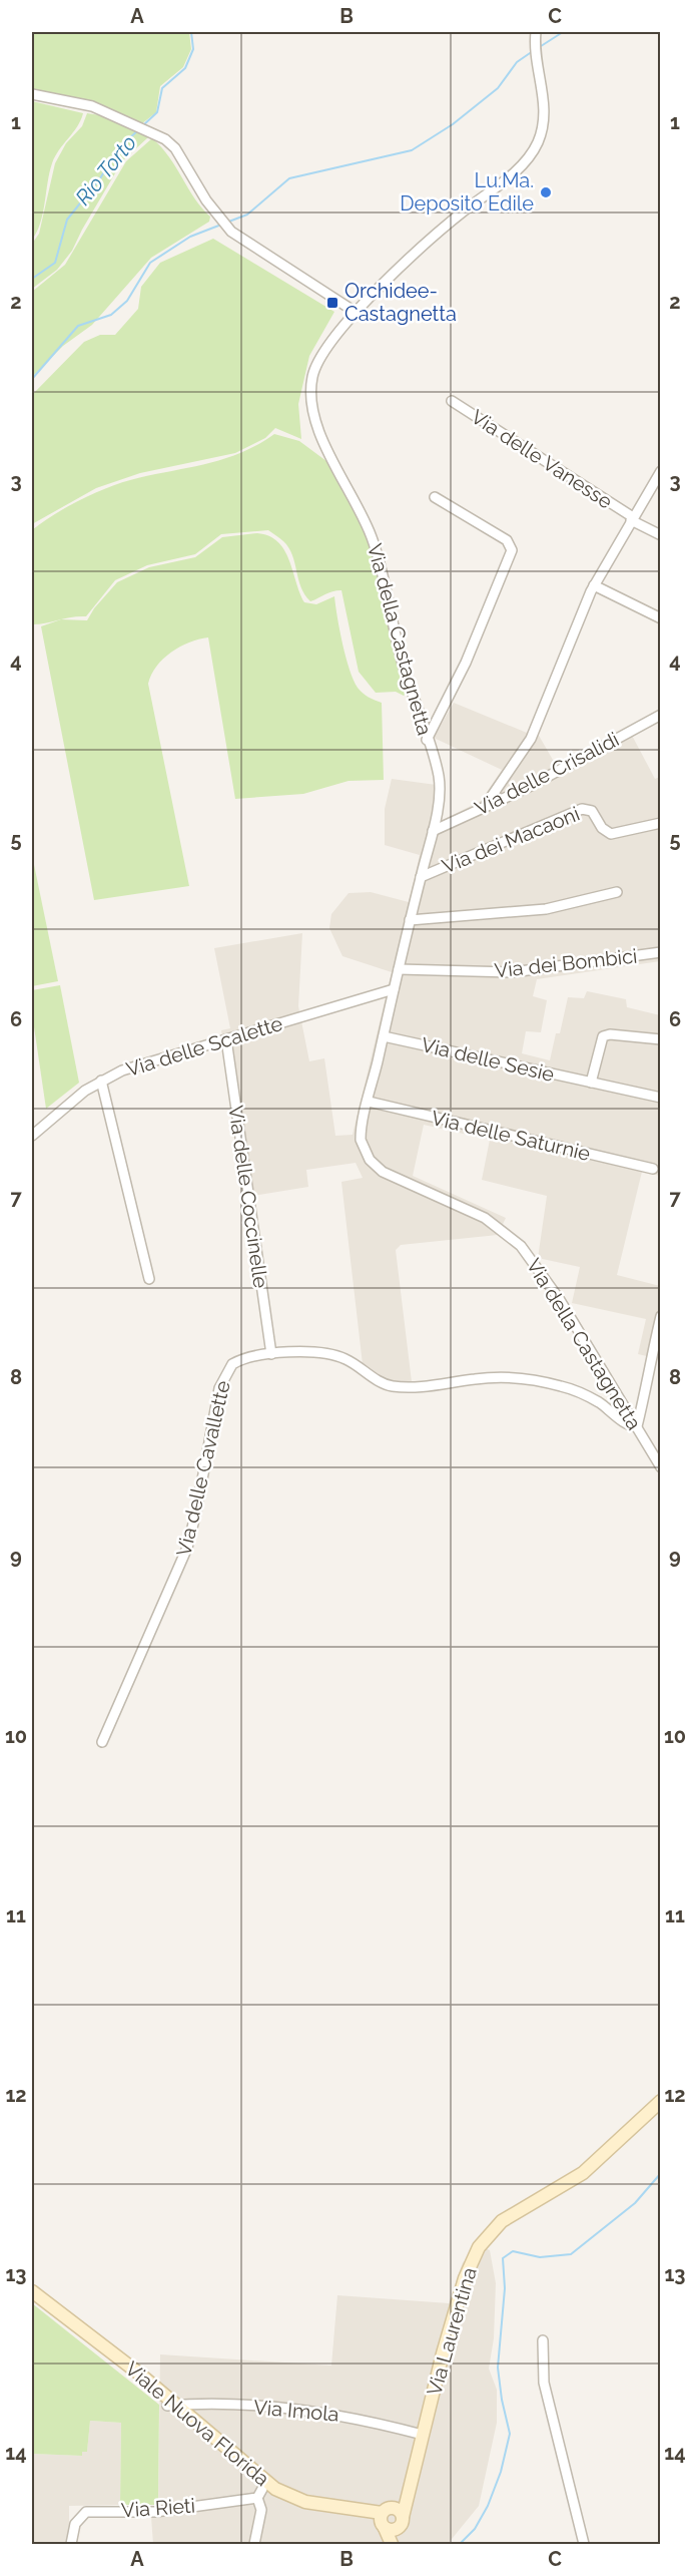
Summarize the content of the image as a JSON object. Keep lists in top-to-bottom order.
{
  "streets": {
    "street": [
      "Via delle Vanesse",
      "Via della Castagnetta",
      "Via delle Crisalidi",
      "Via dei Macaoni",
      "Via dei Bombici",
      "Via delle Scalette",
      "Via delle Sesie",
      "Via delle Saturnie",
      "Via delle Coccinelle",
      "Via delle Cavallette",
      "Via Laurentina",
      "Via Imola",
      "Viale Nuova Florida",
      "Via Rieti"
    ]
  },
  "crossings": [
    ["Via della Castagnetta", "Via delle Crisalidi"],
    ["Via della Castagnetta", "Via dei Macaoni"],
    ["Via della Castagnetta", "Via dei Bombici"],
    ["Via della Castagnetta", "Via delle Scalette"],
    ["Via della Castagnetta", "Via delle Sesie"],
    ["Via della Castagnetta", "Via delle Saturnie"],
    ["Via della Castagnetta", "Via delle Cavallette"],
    ["Via delle Scalette", "Via delle Coccinelle"],
    ["Via delle Coccinelle", "Via delle Cavallette"],
    ["Via Laurentina", "Via Imola"],
    ["Via Laurentina", "Viale Nuova Florida"],
    ["Via Imola", "Viale Nuova Florida"],
    ["Viale Nuova Florida", "Via Rieti"]
  ],
  "water": ["Rio Torto"],
  "places": {
    "other": ["Lu.Ma. Deposito Edile"],
    "transit": ["Orchidee- Castagnetta"]
  },
  "grid": {
    "columns": ["A", "B", "C"],
    "rows": [
      "1",
      "2",
      "3",
      "4",
      "5",
      "6",
      "7",
      "8",
      "9",
      "10",
      "11",
      "12",
      "13",
      "14"
    ]
  }
}
